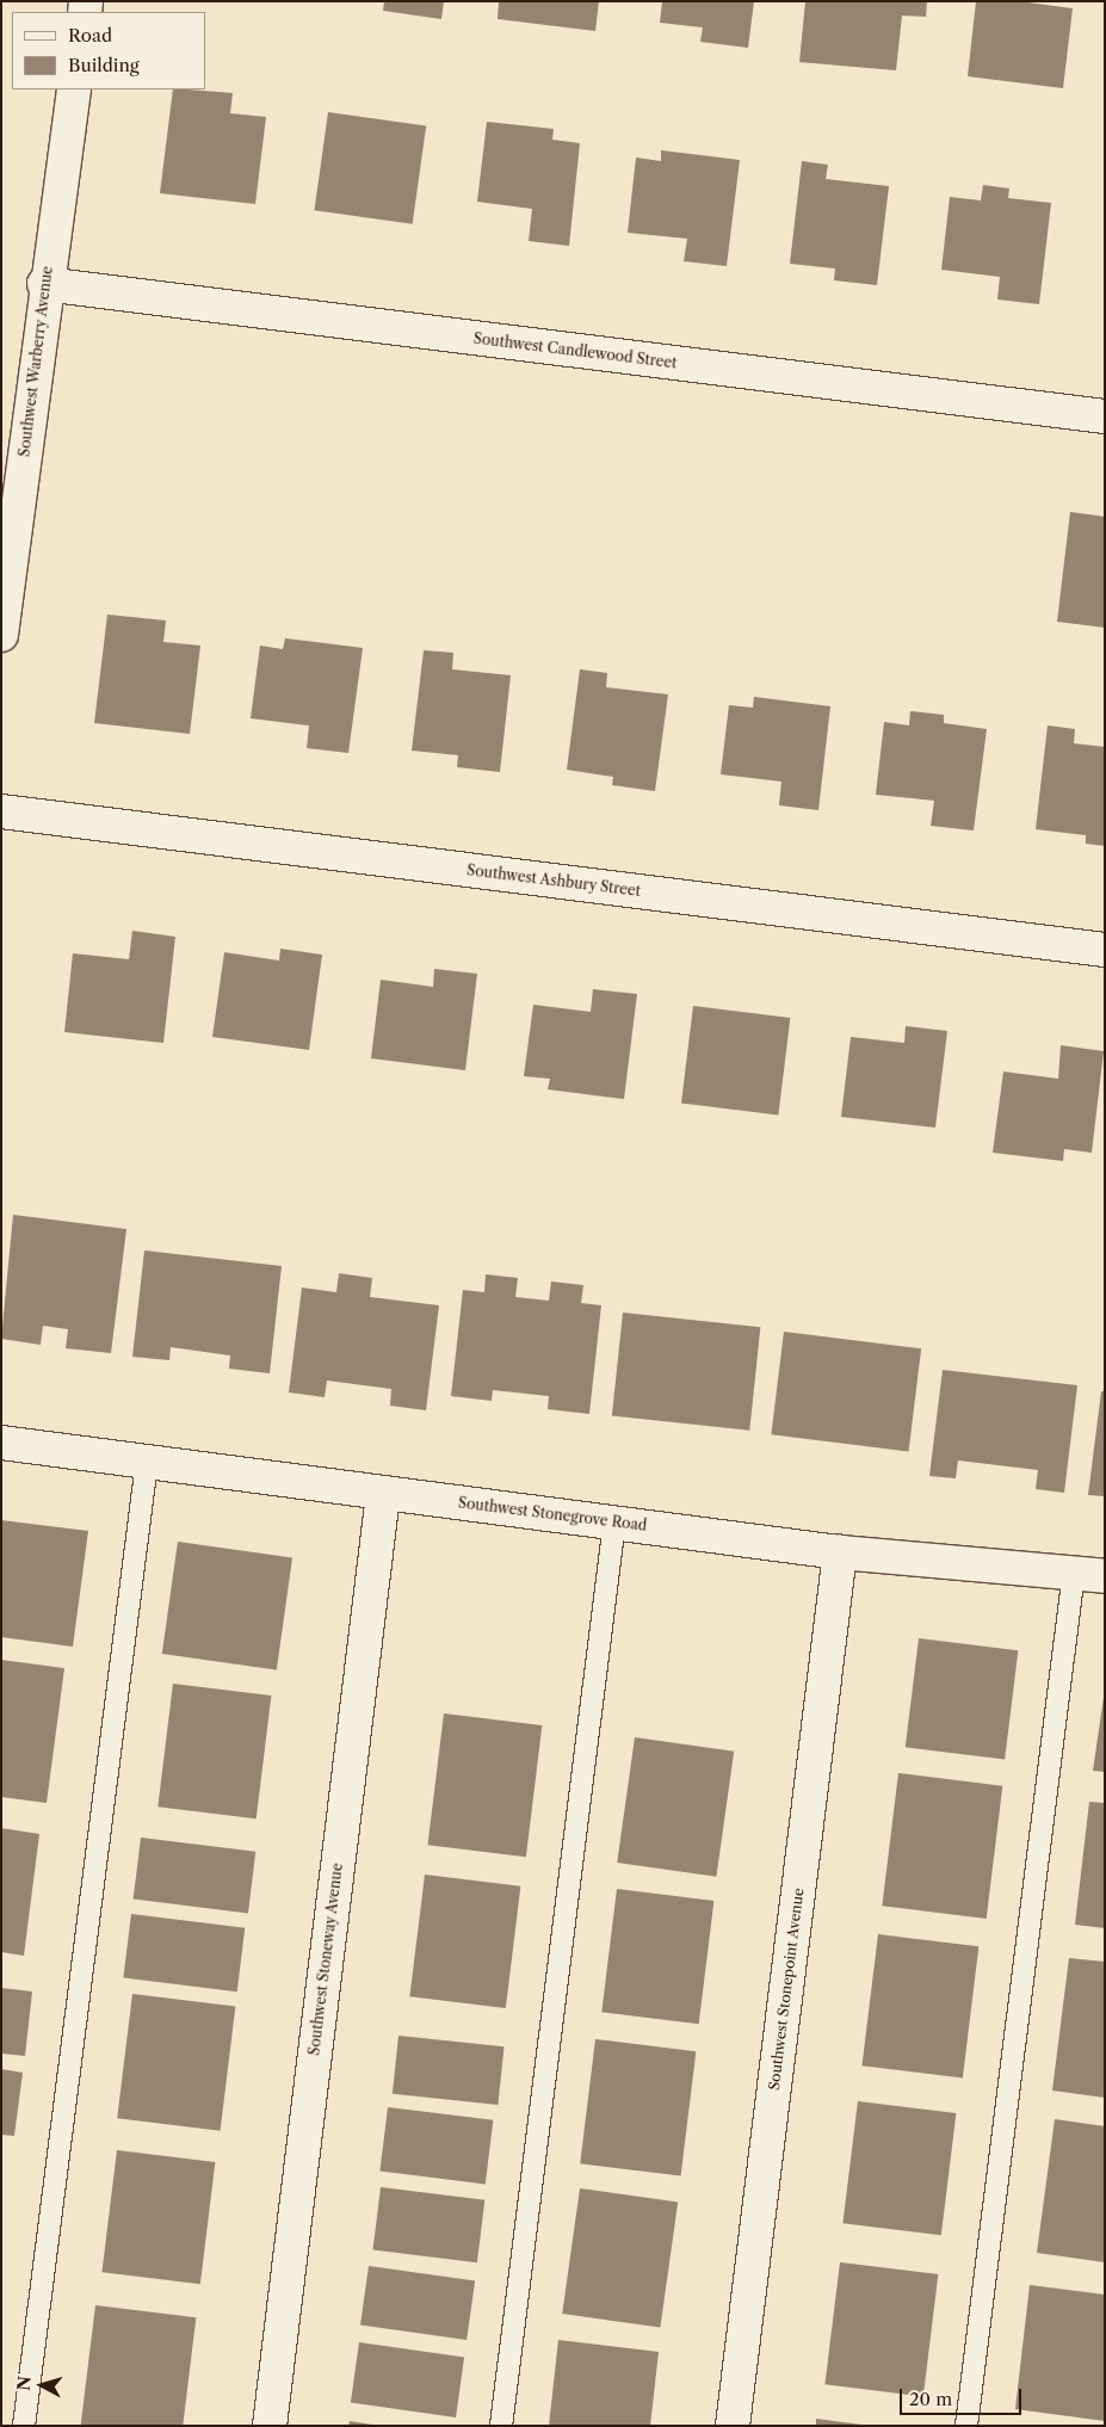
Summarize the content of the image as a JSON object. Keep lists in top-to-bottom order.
{
  "streets": {
    "street": [
      "Southwest Candlewood Street",
      "Southwest Warberry Avenue",
      "Southwest Ashbury Street",
      "Southwest Stonegrove Road",
      "Southwest Stoneway Avenue",
      "Southwest Stonepoint Avenue"
    ]
  },
  "crossings": [
    ["Southwest Candlewood Street", "Southwest Warberry Avenue"],
    ["Southwest Stonegrove Road", "Southwest Stoneway Avenue"],
    ["Southwest Stonegrove Road", "Southwest Stonepoint Avenue"]
  ],
  "legend": ["Road", "Building"],
  "scale_bar": "20 m",
  "north": "left"
}
